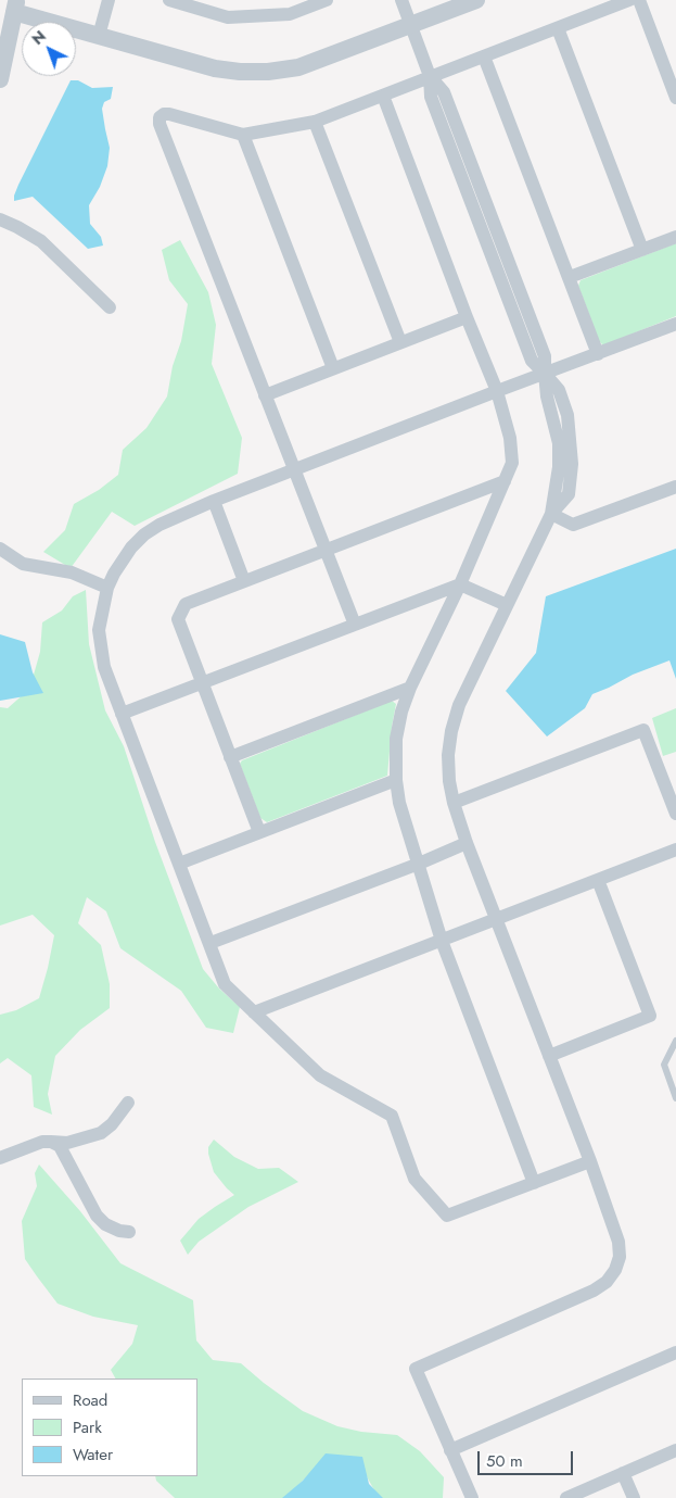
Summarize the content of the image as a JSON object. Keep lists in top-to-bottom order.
{
  "legend": ["Road", "Park", "Water"],
  "scale_bar": "50 m",
  "north": "top left"
}
